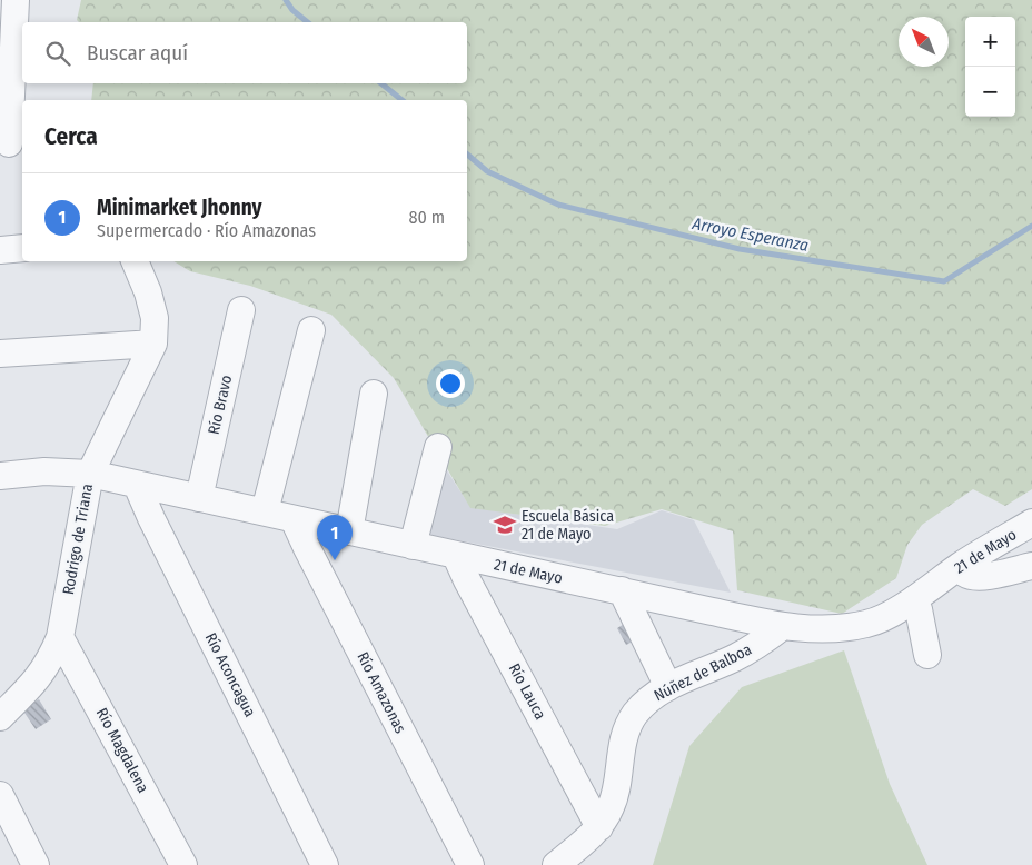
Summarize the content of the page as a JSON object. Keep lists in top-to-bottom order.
{
  "streets": {
    "street": [
      "Río Bravo",
      "Rodrigo de Triana",
      "21 de Mayo",
      "Núñez de Balboa",
      "Río Aconcagua",
      "Río Lauca",
      "Río Amazonas",
      "Río Magdalena"
    ]
  },
  "crossings": [
    ["Río Bravo", "21 de Mayo"],
    ["Rodrigo de Triana", "21 de Mayo"],
    ["Rodrigo de Triana", "Río Magdalena"],
    ["21 de Mayo", "Núñez de Balboa"],
    ["21 de Mayo", "Río Aconcagua"],
    ["21 de Mayo", "Río Lauca"],
    ["21 de Mayo", "Río Amazonas"],
    ["Núñez de Balboa", "Río Lauca"]
  ],
  "water": ["Arroyo Esperanza"],
  "places": {
    "school or university": ["Escuela Básica 21 de Mayo"]
  },
  "north": "top left",
  "page": {
    "map_buttons": ["+", "−"],
    "search": "Buscar aquí",
    "heading": "Cerca",
    "list": [
      {
        "mark": "1",
        "name": "Minimarket Jhonny",
        "note": "Supermercado · Río Amazonas",
        "value": "80 m"
      }
    ],
    "pins": "1"
  }
}
